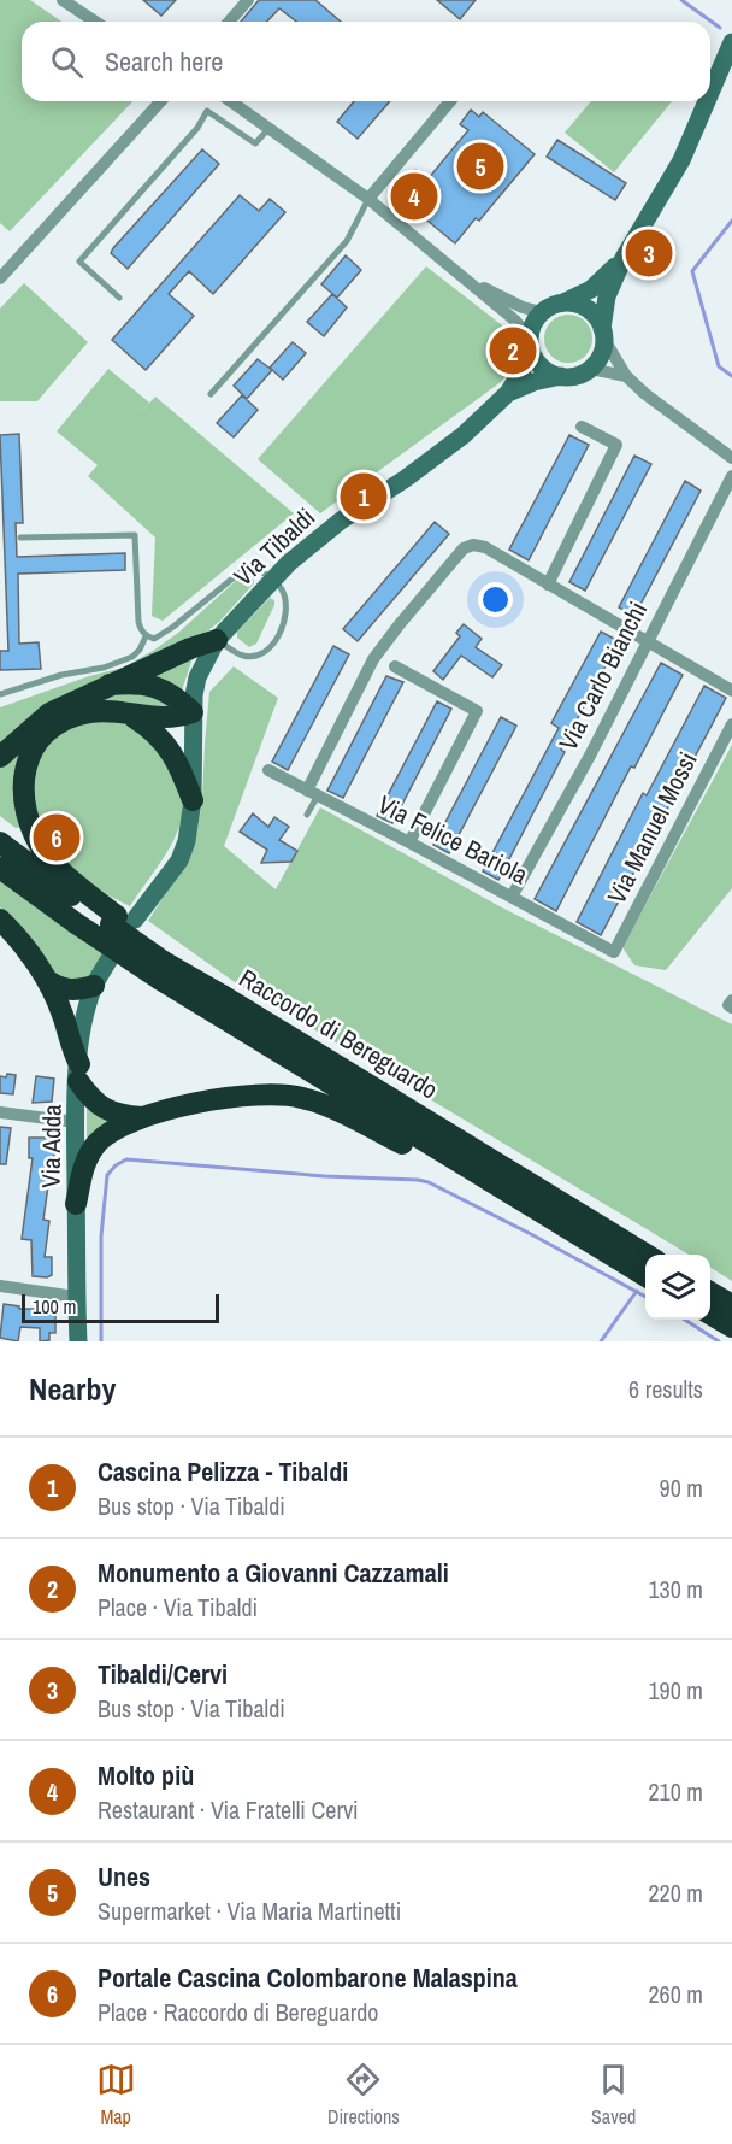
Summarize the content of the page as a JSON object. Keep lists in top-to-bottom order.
{
  "streets": {
    "highway": ["Raccordo di Bereguardo"],
    "street": [
      "Via Tibaldi",
      "Via Carlo Bianchi",
      "Via Manuel Mossi",
      "Via Felice Bariola",
      "Via Adda"
    ]
  },
  "crossings": [
    ["Via Tibaldi", "Raccordo di Bereguardo"],
    ["Via Carlo Bianchi", "Via Felice Bariola"],
    ["Via Manuel Mossi", "Via Felice Bariola"]
  ],
  "scale_bar": "100 m",
  "page": {
    "search": "Search here",
    "pins": [
      "5",
      "4",
      "3",
      "2",
      "1",
      "6"
    ],
    "scale": "100 m",
    "heading": ["Nearby", "6 results"],
    "list": [
      {
        "mark": "1",
        "name": "Cascina Pelizza - Tibaldi",
        "note": "Bus stop · Via Tibaldi",
        "value": "90 m"
      },
      {
        "mark": "2",
        "name": "Monumento a Giovanni Cazzamali",
        "note": "Place · Via Tibaldi",
        "value": "130 m"
      },
      {
        "mark": "3",
        "name": "Tibaldi/Cervi",
        "note": "Bus stop · Via Tibaldi",
        "value": "190 m"
      },
      {
        "mark": "4",
        "name": "Molto più",
        "note": "Restaurant · Via Fratelli Cervi",
        "value": "210 m"
      },
      {
        "mark": "5",
        "name": "Unes",
        "note": "Supermarket · Via Maria Martinetti",
        "value": "220 m"
      },
      {
        "mark": "6",
        "name": "Portale Cascina Colombarone Malaspina",
        "note": "Place · Raccordo di Bereguardo",
        "value": "260 m"
      }
    ],
    "nav": ["Map", "Directions", "Saved"]
  }
}
